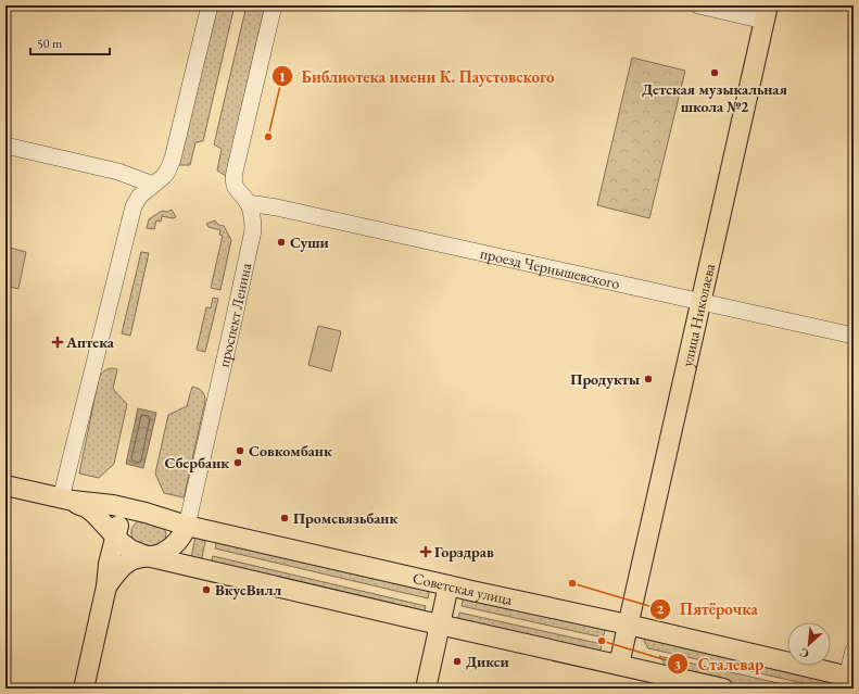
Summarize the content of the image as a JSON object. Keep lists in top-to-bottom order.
{
  "streets": {
    "main road": ["проспект Ленина", "улица Николаева", "Советская улица"],
    "street": ["проезд Чернышевского"]
  },
  "crossings": [
    ["проезд Чернышевского", "проспект Ленина"],
    ["проезд Чернышевского", "улица Николаева"],
    ["проспект Ленина", "Советская улица"],
    ["улица Николаева", "Советская улица"]
  ],
  "places": {
    "other": [
      "Детская музыкальная школа №2",
      "Библиотека имени К. Паустовского",
      "Суши",
      "Продукты",
      "Совкомбанк",
      "Сбербанк",
      "Промсвязьбанк",
      "Пятёрочка",
      "ВкусВилл",
      "Сталевар",
      "Дикси"
    ],
    "health": ["Аптека", "Горздрав"]
  },
  "scale_bar": "50 m",
  "north": "bottom left"
}
